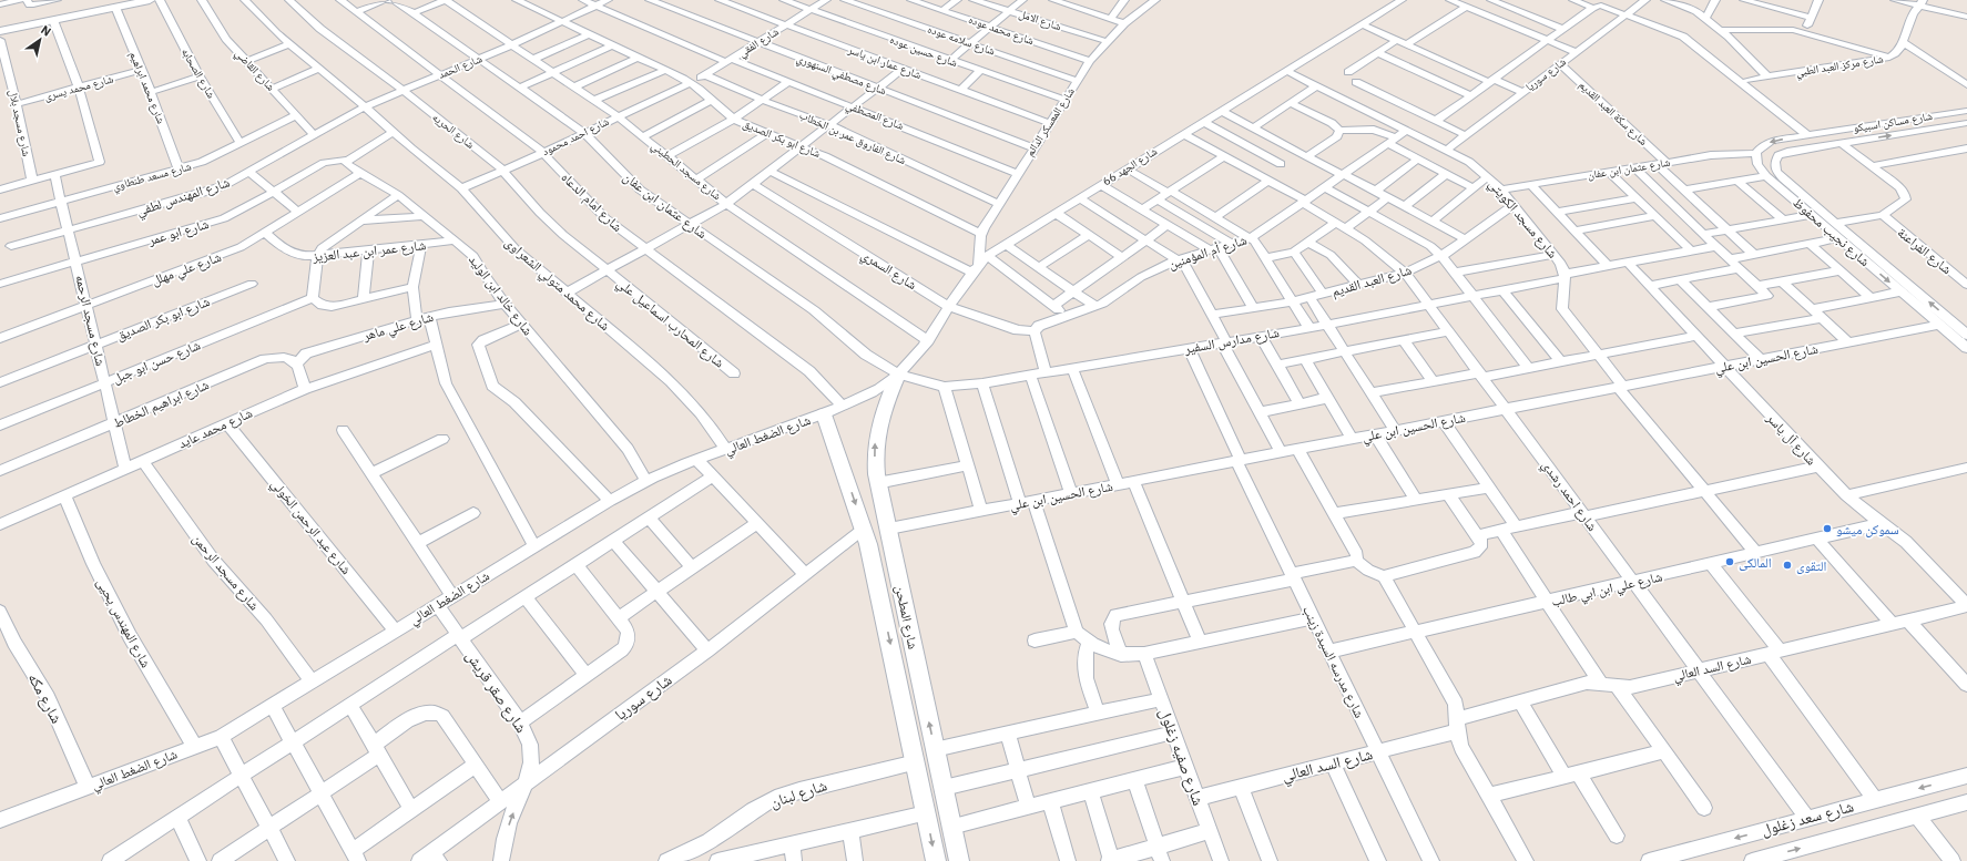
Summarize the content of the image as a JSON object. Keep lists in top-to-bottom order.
{
  "streets": {
    "street": [
      "شارع الامل",
      "شارع محمد عوده",
      "شارع سلامه عوده",
      "شارع الفقي",
      "شارع حسين عوده",
      "شارع عمار ابن ياسر",
      "شارع مركز العبد الطبي",
      "شارع الحمد",
      "شارع القاضي",
      "شارع الصحابه",
      "شارع مصطفي السنهوري",
      "شارع سوريا",
      "شارع محمد يسرى",
      "شارع محمد ابراهيم",
      "شارع سكة العبد القديم",
      "شارع المصطفي",
      "شارع المعسكر الدائم",
      "شارع مساكن اسبيكو",
      "شارع مسجد بلال",
      "شارع الحريه",
      "شارع احمد محمود",
      "شارع الفاروق عمر بن الخطاب",
      "شارع ابو بكر الصديق",
      "شارع الجهد 66",
      "شارع عثمان ابن عفان",
      "شارع مسجد الحطيني",
      "شارع مسعد طنطاوي",
      "شارع المهندس لطفي",
      "شارع امام الدعاه",
      "شارع مسجد الكويتي",
      "شارع ابو عمر",
      "شارع نجيب محفوظ",
      "شارع عمر ابن عبد العزيز",
      "شارع الفراعنة",
      "شارع أم المؤمنين",
      "شارع علي مهلل",
      "شارع السمري",
      "شارع العبد القديم",
      "شارع محمد متولي الشعراوى",
      "شارع خالد ابن الوليد",
      "شارع مسجد الرحمه",
      "شارع المحارب اسماعيل علي",
      "شارع علي ماهر",
      "شارع مدارس السفير",
      "شارع الحسين ابن علي",
      "شارع حسن ابو جبل",
      "شارع ابراهيم الخطاط",
      "شارع محمد عايد",
      "شارع الضغط العالي",
      "شارع آل ياسر",
      "شارع احمد رشدي",
      "شارع عبد الرحمن الخولي",
      "شارع مسجد الرحمن",
      "شارع علي ابن ابي طالب",
      "شارع المطحن",
      "شارع المهندس يحيى",
      "شارع مدرسه السيدة زينب",
      "شارع السد العالي",
      "شارع صقر قريش",
      "شارع مكه",
      "شارع صفيه زغلول",
      "شارع لبنان",
      "شارع سعد زغلول"
    ]
  },
  "crossings": [
    ["شارع الامل", "شارع المعسكر الدائم"],
    ["شارع محمد عوده", "شارع المعسكر الدائم"],
    ["شارع سلامه عوده", "شارع المعسكر الدائم"],
    ["شارع الفقي", "شارع حسين عوده"],
    ["شارع الفقي", "شارع عمار ابن ياسر"],
    ["شارع الفقي", "شارع مصطفي السنهوري"],
    ["شارع الفقي", "شارع المصطفي"],
    ["شارع الفقي", "شارع احمد محمود"],
    ["شارع الفقي", "شارع الفاروق عمر بن الخطاب"],
    ["شارع الفقي", "شارع ابو بكر الصديق"],
    ["شارع حسين عوده", "شارع المعسكر الدائم"],
    ["شارع عمار ابن ياسر", "شارع المعسكر الدائم"],
    ["شارع الحمد", "شارع القاضي"],
    ["شارع الحمد", "شارع المصطفي"],
    ["شارع الحمد", "شارع الحريه"],
    ["شارع الحمد", "شارع ابو بكر الصديق"],
    ["شارع الحمد", "شارع عثمان ابن عفان"],
    ["شارع الحمد", "شارع مسجد الحطيني"],
    ["شارع الحمد", "شارع المهندس لطفي"],
    ["شارع الحمد", "شارع امام الدعاه"],
    ["شارع الحمد", "شارع محمد متولي الشعراوى"],
    ["شارع القاضي", "شارع مسعد طنطاوي"],
    ["شارع القاضي", "شارع المهندس لطفي"],
    ["شارع الصحابه", "شارع مسعد طنطاوي"],
    ["شارع مصطفي السنهوري", "شارع المعسكر الدائم"],
    ["شارع سوريا", "شارع سكة العبد القديم"],
    ["شارع سوريا", "شارع مسجد الكويتي"],
    ["شارع سوريا", "شارع المطحن"],
    ["شارع سوريا", "شارع صقر قريش"],
    ["شارع محمد يسرى", "شارع محمد ابراهيم"],
    ["شارع محمد يسرى", "شارع مسجد بلال"],
    ["شارع محمد ابراهيم", "شارع مسعد طنطاوي"],
    ["شارع سكة العبد القديم", "شارع عثمان ابن عفان"],
    ["شارع المصطفي", "شارع المعسكر الدائم"],
    ["شارع المعسكر الدائم", "شارع الفاروق عمر بن الخطاب"],
    ["شارع المعسكر الدائم", "شارع ابو بكر الصديق"],
    ["شارع المعسكر الدائم", "شارع الجهد 66"],
    ["شارع مساكن اسبيكو", "شارع نجيب محفوظ"],
    ["شارع الحريه", "شارع احمد محمود"],
    ["شارع الحريه", "شارع المحارب اسماعيل علي"],
    ["شارع احمد محمود", "شارع ابو بكر الصديق"],
    ["شارع احمد محمود", "شارع عثمان ابن عفان"],
    ["شارع احمد محمود", "شارع مسجد الحطيني"],
    ["شارع احمد محمود", "شارع امام الدعاه"],
    ["شارع احمد محمود", "شارع محمد متولي الشعراوى"],
    ["شارع ابو بكر الصديق", "شارع مسجد الرحمه"],
    ["شارع الجهد 66", "شارع عثمان ابن عفان"],
    ["شارع الجهد 66", "شارع مسجد الحطيني"],
    ["شارع الجهد 66", "شارع مسجد الكويتي"],
    ["شارع الجهد 66", "شارع السمري"],
    ["شارع الجهد 66", "شارع مدارس السفير"],
    ["شارع الجهد 66", "شارع الضغط العالي"],
    ["شارع الجهد 66", "شارع احمد رشدي"],
    ["شارع الجهد 66", "شارع المطحن"],
    ["شارع عثمان ابن عفان", "شارع مسجد الكويتي"],
    ["شارع عثمان ابن عفان", "شارع نجيب محفوظ"],
    ["شارع عثمان ابن عفان", "شارع مدارس السفير"],
    ["شارع عثمان ابن عفان", "شارع الضغط العالي"],
    ["شارع عثمان ابن عفان", "شارع المطحن"],
    ["شارع مسعد طنطاوي", "شارع مسجد الرحمه"],
    ["شارع المهندس لطفي", "شارع مسجد الرحمه"],
    ["شارع امام الدعاه", "شارع الضغط العالي"],
    ["شارع مسجد الكويتي", "شارع أم المؤمنين"],
    ["شارع مسجد الكويتي", "شارع العبد القديم"],
    ["شارع مسجد الكويتي", "شارع مدارس السفير"],
    ["شارع ابو عمر", "شارع خالد ابن الوليد"],
    ["شارع ابو عمر", "شارع مسجد الرحمه"],
    ["شارع نجيب محفوظ", "شارع الحسين ابن علي"],
    ["شارع عمر ابن عبد العزيز", "شارع علي مهلل"],
    ["شارع عمر ابن عبد العزيز", "شارع خالد ابن الوليد"],
    ["شارع أم المؤمنين", "شارع السمري"],
    ["شارع أم المؤمنين", "شارع احمد رشدي"],
    ["شارع علي مهلل", "شارع خالد ابن الوليد"],
    ["شارع علي مهلل", "شارع مسجد الرحمه"],
    ["شارع العبد القديم", "شارع احمد رشدي"],
    ["شارع محمد متولي الشعراوى", "شارع الضغط العالي"],
    ["شارع خالد ابن الوليد", "شارع علي ماهر"],
    ["شارع خالد ابن الوليد", "شارع الضغط العالي"],
    ["شارع مسجد الرحمه", "شارع حسن ابو جبل"],
    ["شارع مسجد الرحمه", "شارع ابراهيم الخطاط"],
    ["شارع مسجد الرحمه", "شارع محمد عايد"],
    ["شارع علي ماهر", "شارع ابراهيم الخطاط"],
    ["شارع مدارس السفير", "شارع الضغط العالي"],
    ["شارع مدارس السفير", "شارع آل ياسر"],
    ["شارع مدارس السفير", "شارع احمد رشدي"],
    ["شارع مدارس السفير", "شارع المطحن"],
    ["شارع مدارس السفير", "شارع مدرسه السيدة زينب"],
    ["شارع الحسين ابن علي", "شارع آل ياسر"],
    ["شارع الحسين ابن علي", "شارع احمد رشدي"],
    ["شارع الحسين ابن علي", "شارع المطحن"],
    ["شارع الحسين ابن علي", "شارع مدرسه السيدة زينب"],
    ["شارع محمد عايد", "شارع عبد الرحمن الخولي"],
    ["شارع محمد عايد", "شارع مسجد الرحمن"],
    ["شارع محمد عايد", "شارع المهندس يحيى"],
    ["شارع الضغط العالي", "شارع عبد الرحمن الخولي"],
    ["شارع الضغط العالي", "شارع مسجد الرحمن"],
    ["شارع الضغط العالي", "شارع المطحن"],
    ["شارع الضغط العالي", "شارع المهندس يحيى"],
    ["شارع الضغط العالي", "شارع صقر قريش"],
    ["شارع الضغط العالي", "شارع مكه"],
    ["شارع آل ياسر", "شارع علي ابن ابي طالب"],
    ["شارع آل ياسر", "شارع السد العالي"],
    ["شارع احمد رشدي", "شارع علي ابن ابي طالب"],
    ["شارع احمد رشدي", "شارع السد العالي"],
    ["شارع احمد رشدي", "شارع سعد زغلول"],
    ["شارع علي ابن ابي طالب", "شارع مدرسه السيدة زينب"],
    ["شارع المطحن", "شارع لبنان"],
    ["شارع مدرسه السيدة زينب", "شارع السد العالي"],
    ["شارع السد العالي", "شارع صفيه زغلول"]
  ],
  "places": ["سموكن ميشو", "المالكى", "التقوى"],
  "north": "top right"
}
